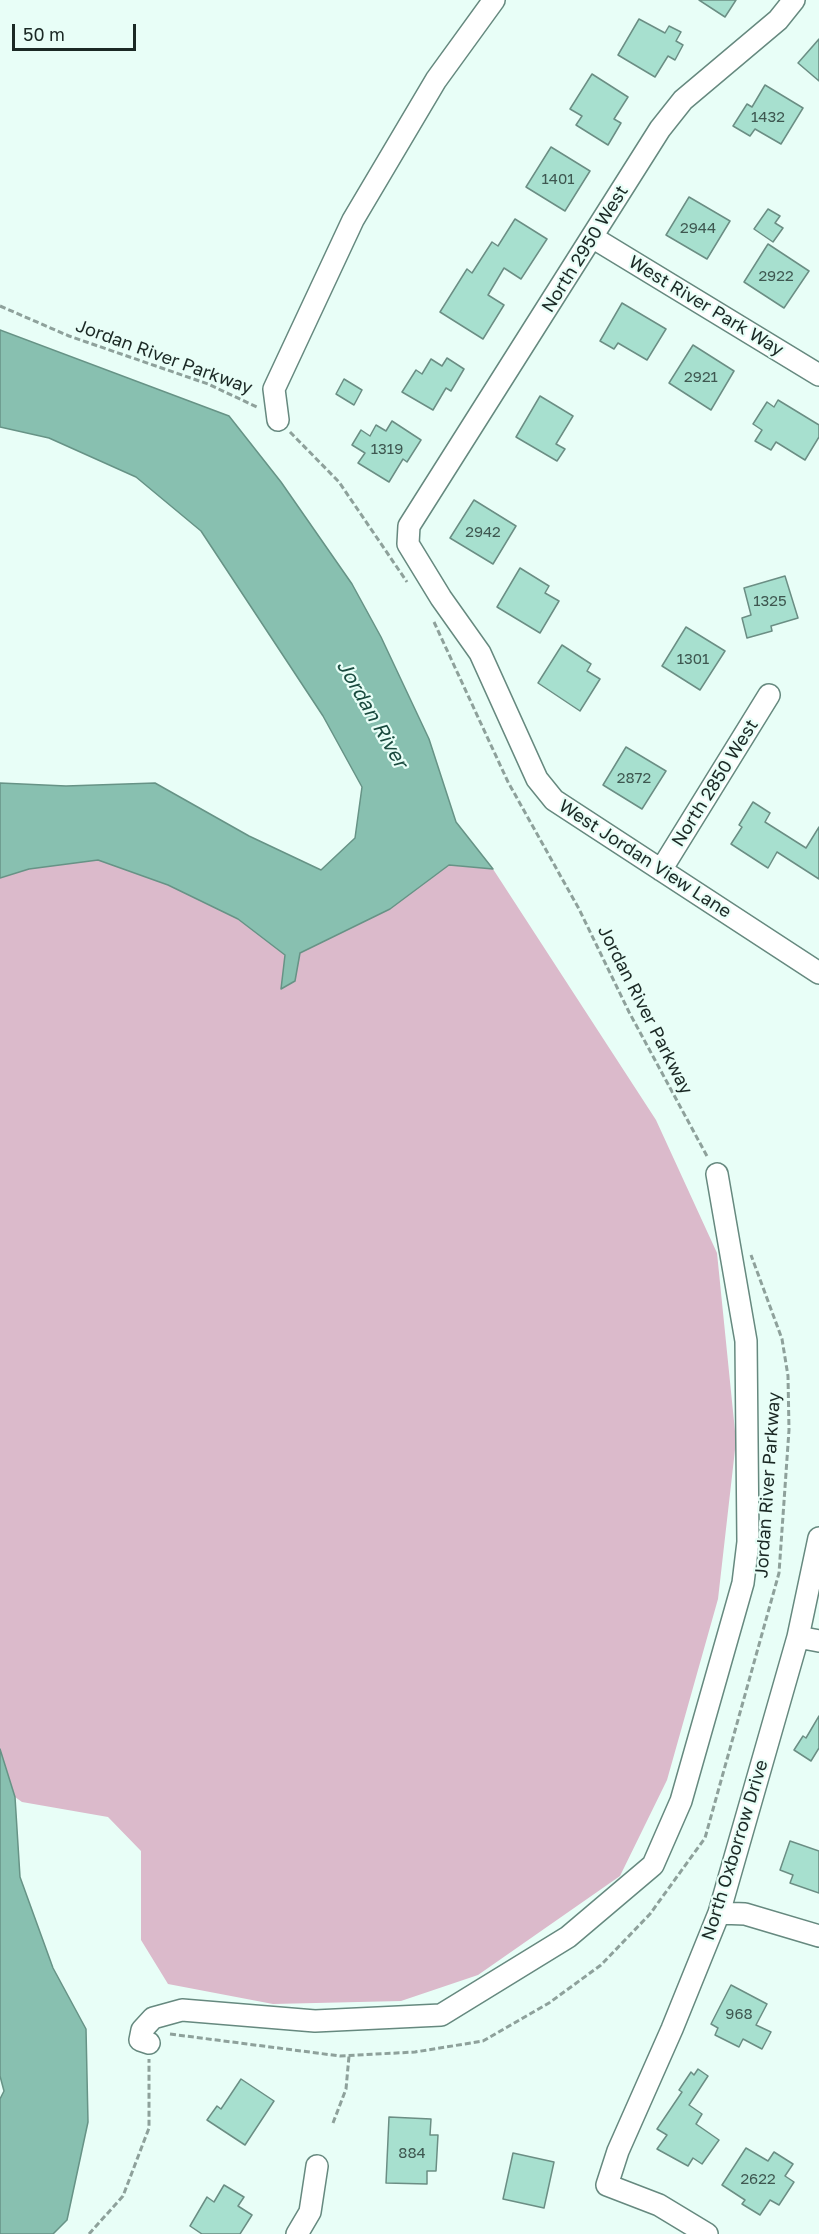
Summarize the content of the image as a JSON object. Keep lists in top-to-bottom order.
{
  "streets": {
    "street": [
      "North 2950 West",
      "West River Park Way",
      "North 2850 West",
      "West Jordan View Lane",
      "North Oxborrow Drive"
    ],
    "path": ["Jordan River Parkway"]
  },
  "crossings": [
    ["North 2950 West", "West River Park Way"],
    ["North 2950 West", "West Jordan View Lane"],
    ["North 2850 West", "West Jordan View Lane"]
  ],
  "water": ["Jordan River"],
  "house_numbers": [
    "1432",
    "1401",
    "2944",
    "2922",
    "2921",
    "1319",
    "2942",
    "1325",
    "1301",
    "2872",
    "968",
    "884",
    "2622"
  ],
  "scale_bar": "50 m"
}
